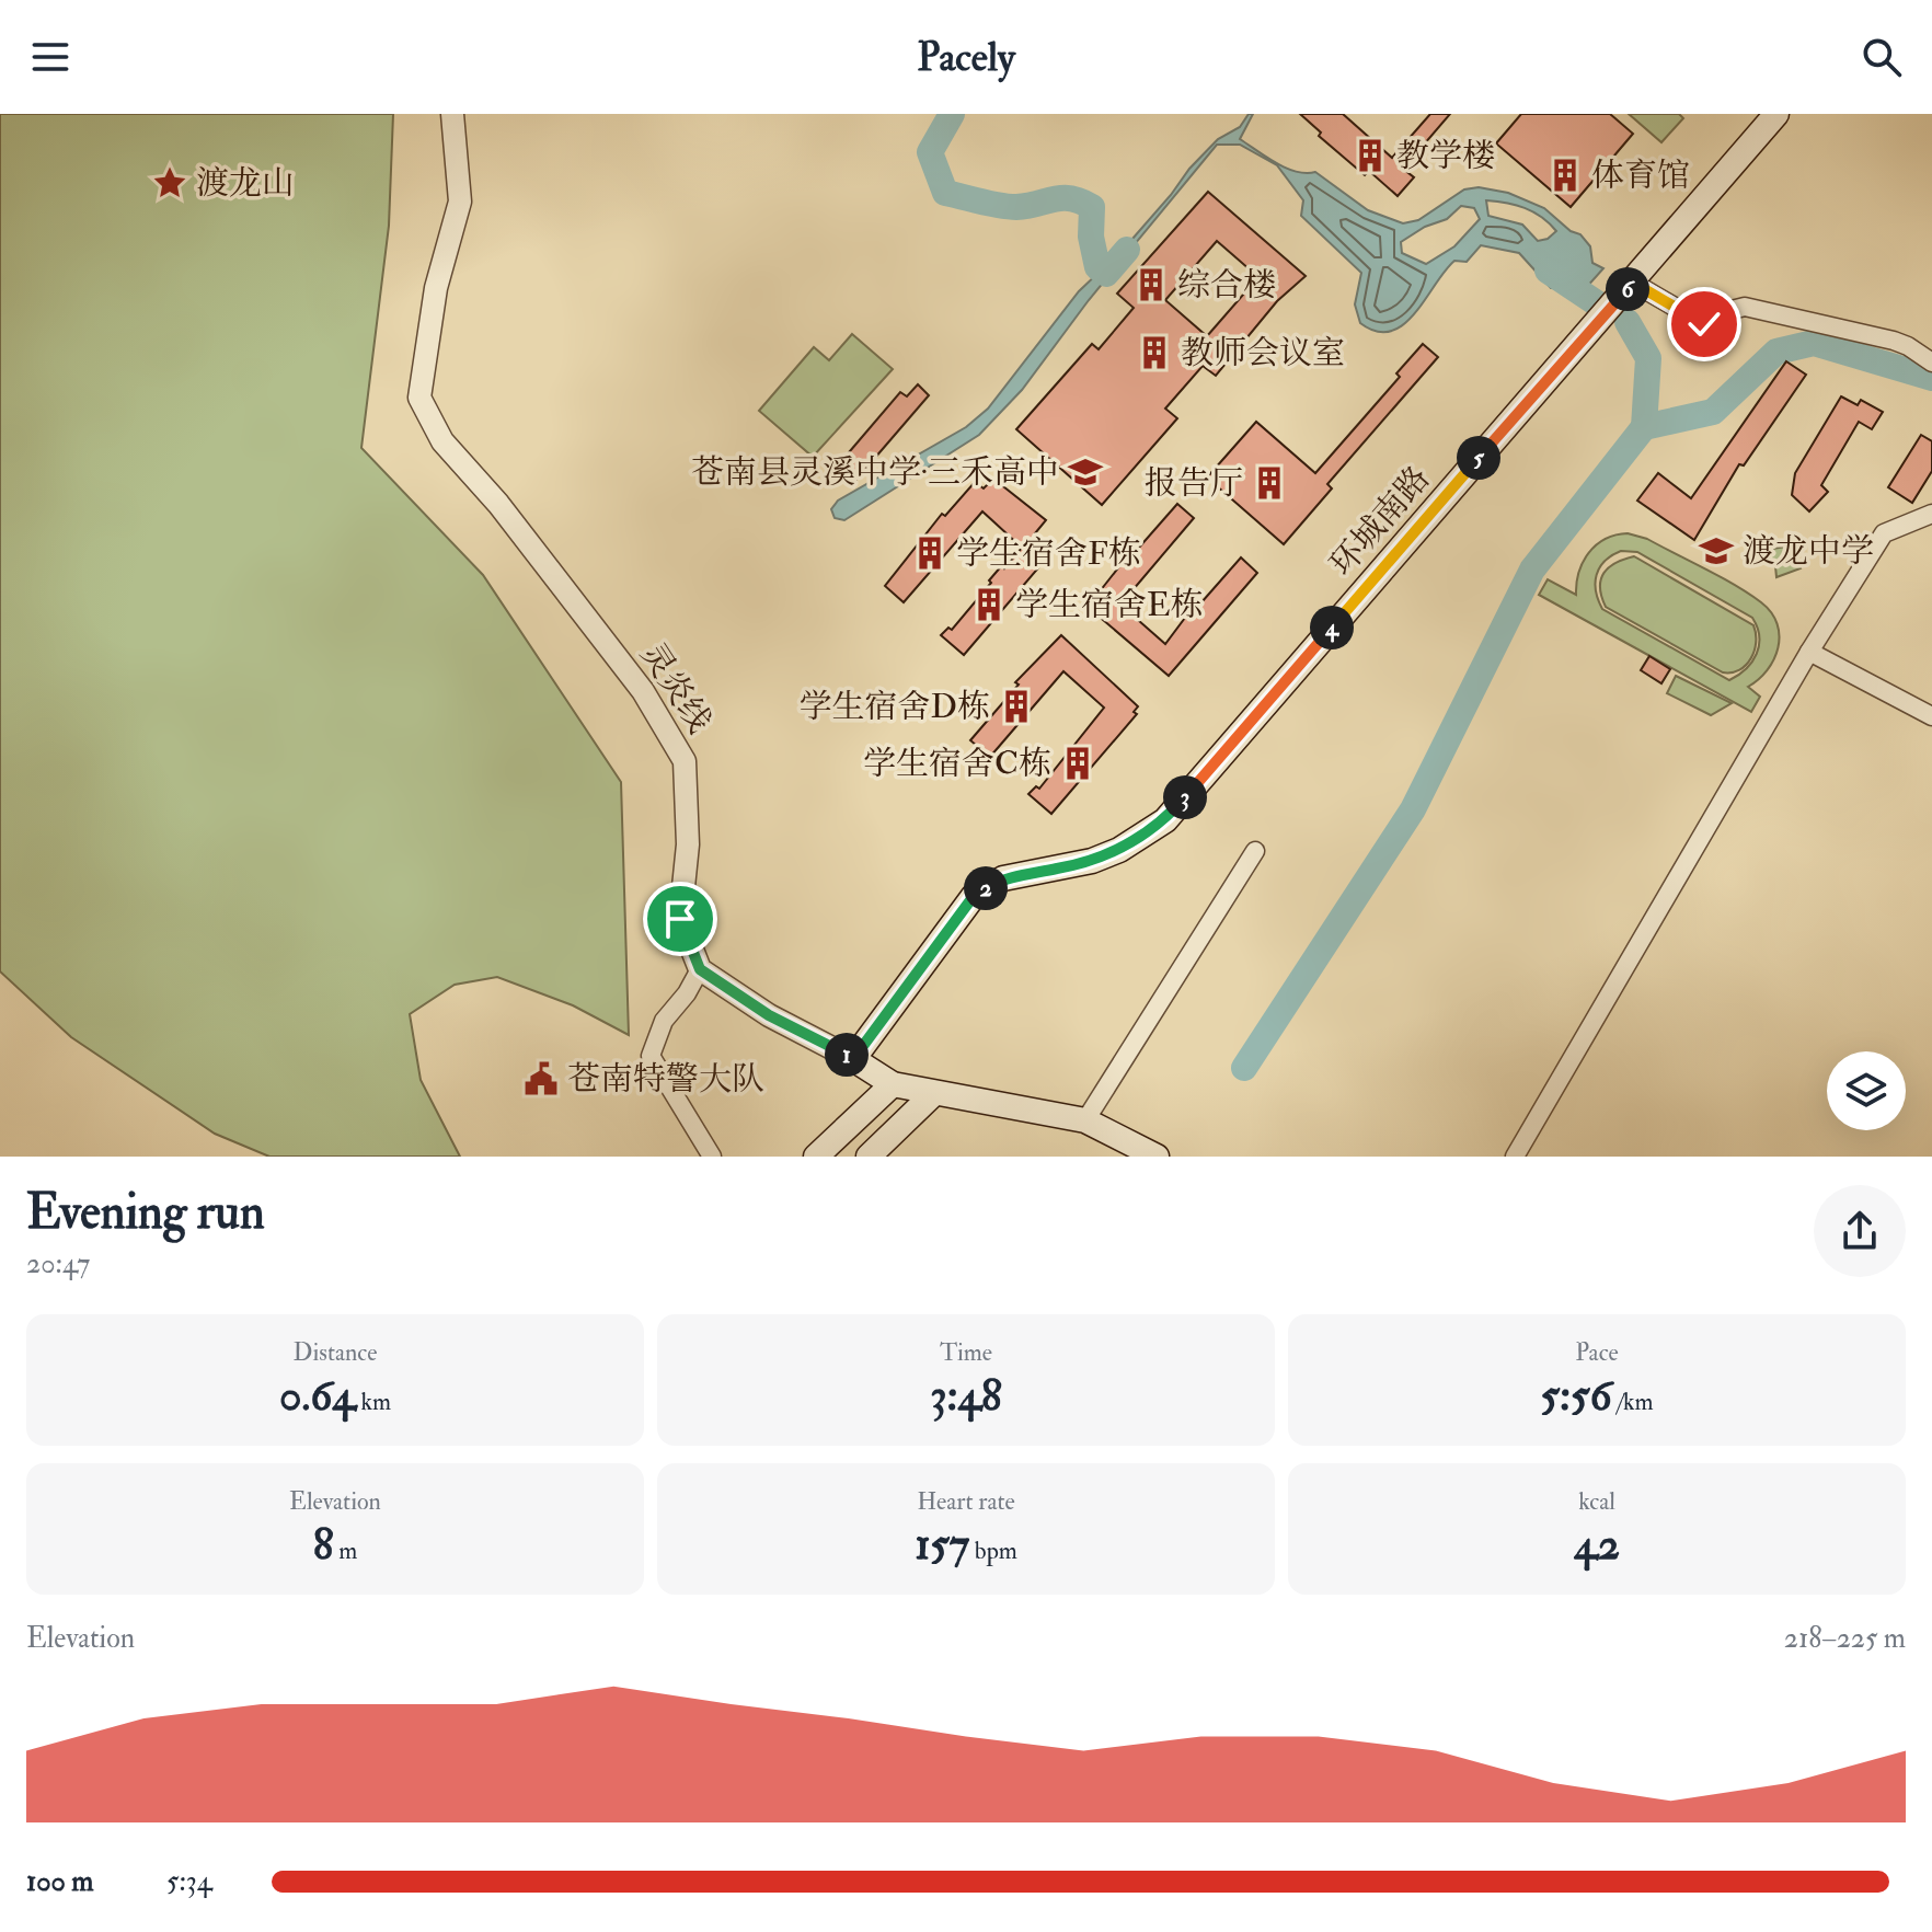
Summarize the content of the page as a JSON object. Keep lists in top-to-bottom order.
{
  "streets": {
    "main road": ["环城南路"],
    "street": ["灵炎线"]
  },
  "places": {
    "building": [
      "教学楼",
      "体育馆",
      "综合楼",
      "教师会议室",
      "报告厅",
      "学生宿舍F栋",
      "学生宿舍E栋",
      "学生宿舍D栋",
      "学生宿舍C栋"
    ],
    "place": ["渡龙山"],
    "school or university": ["苍南县灵溪中学·三禾高中", "渡龙中学"],
    "public building": ["苍南特警大队"]
  },
  "page": {
    "header": "Pacely",
    "pins": [
      "6",
      "5",
      "4",
      "3",
      "2",
      "1"
    ],
    "heading": ["Evening run", "20:47"],
    "stats": [
      ["Distance", "0.64 km"],
      ["Time", "3:48"],
      ["Pace", "5:56 /km"],
      ["Elevation", "8 m"],
      ["Heart rate", "157 bpm"],
      ["kcal", "42"]
    ],
    "chart": ["Elevation", "218–225 m"],
    "list": [
      {
        "name": "100 m",
        "note": "5:34"
      }
    ]
  }
}
